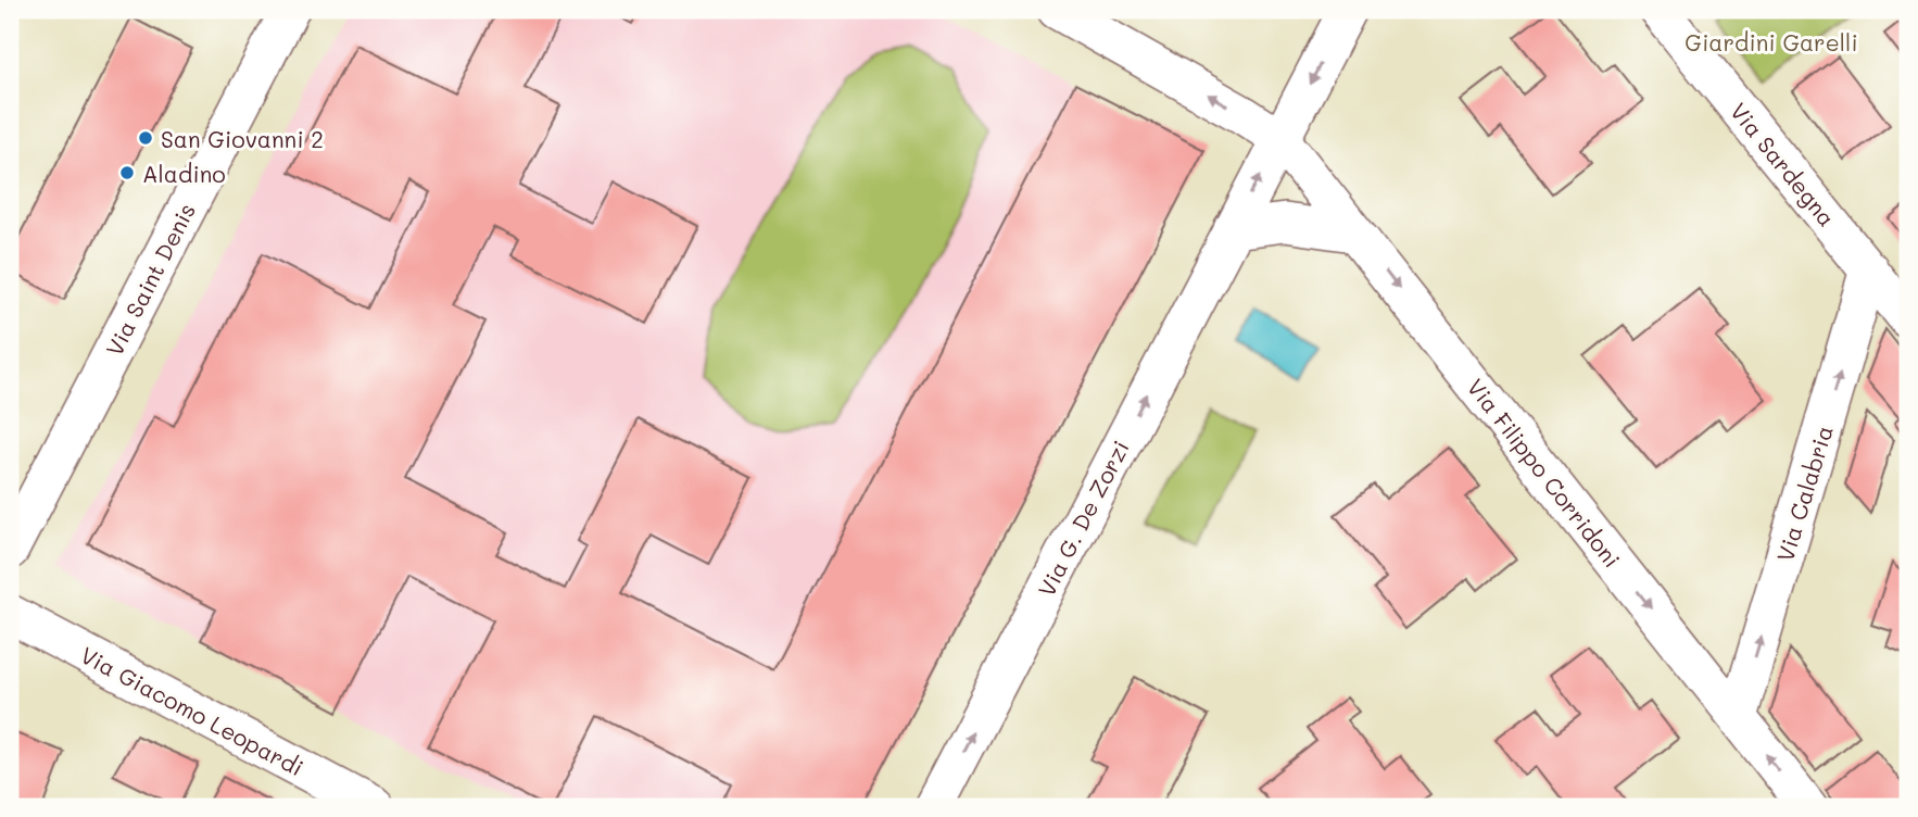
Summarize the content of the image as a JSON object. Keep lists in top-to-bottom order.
{
  "streets": {
    "street": [
      "Via Sardegna",
      "Via Saint Denis",
      "Via Filippo Corridoni",
      "Via Calabria",
      "Via G. De Zorzi",
      "Via Giacomo Leopardi"
    ]
  },
  "crossings": [
    ["Via Sardegna", "Via Calabria"],
    ["Via Filippo Corridoni", "Via Calabria"],
    ["Via Filippo Corridoni", "Via G. De Zorzi"]
  ],
  "one_way": ["Via Calabria"],
  "parks": ["Giardini Garelli"],
  "places": ["San Giovanni 2", "Aladino"]
}
